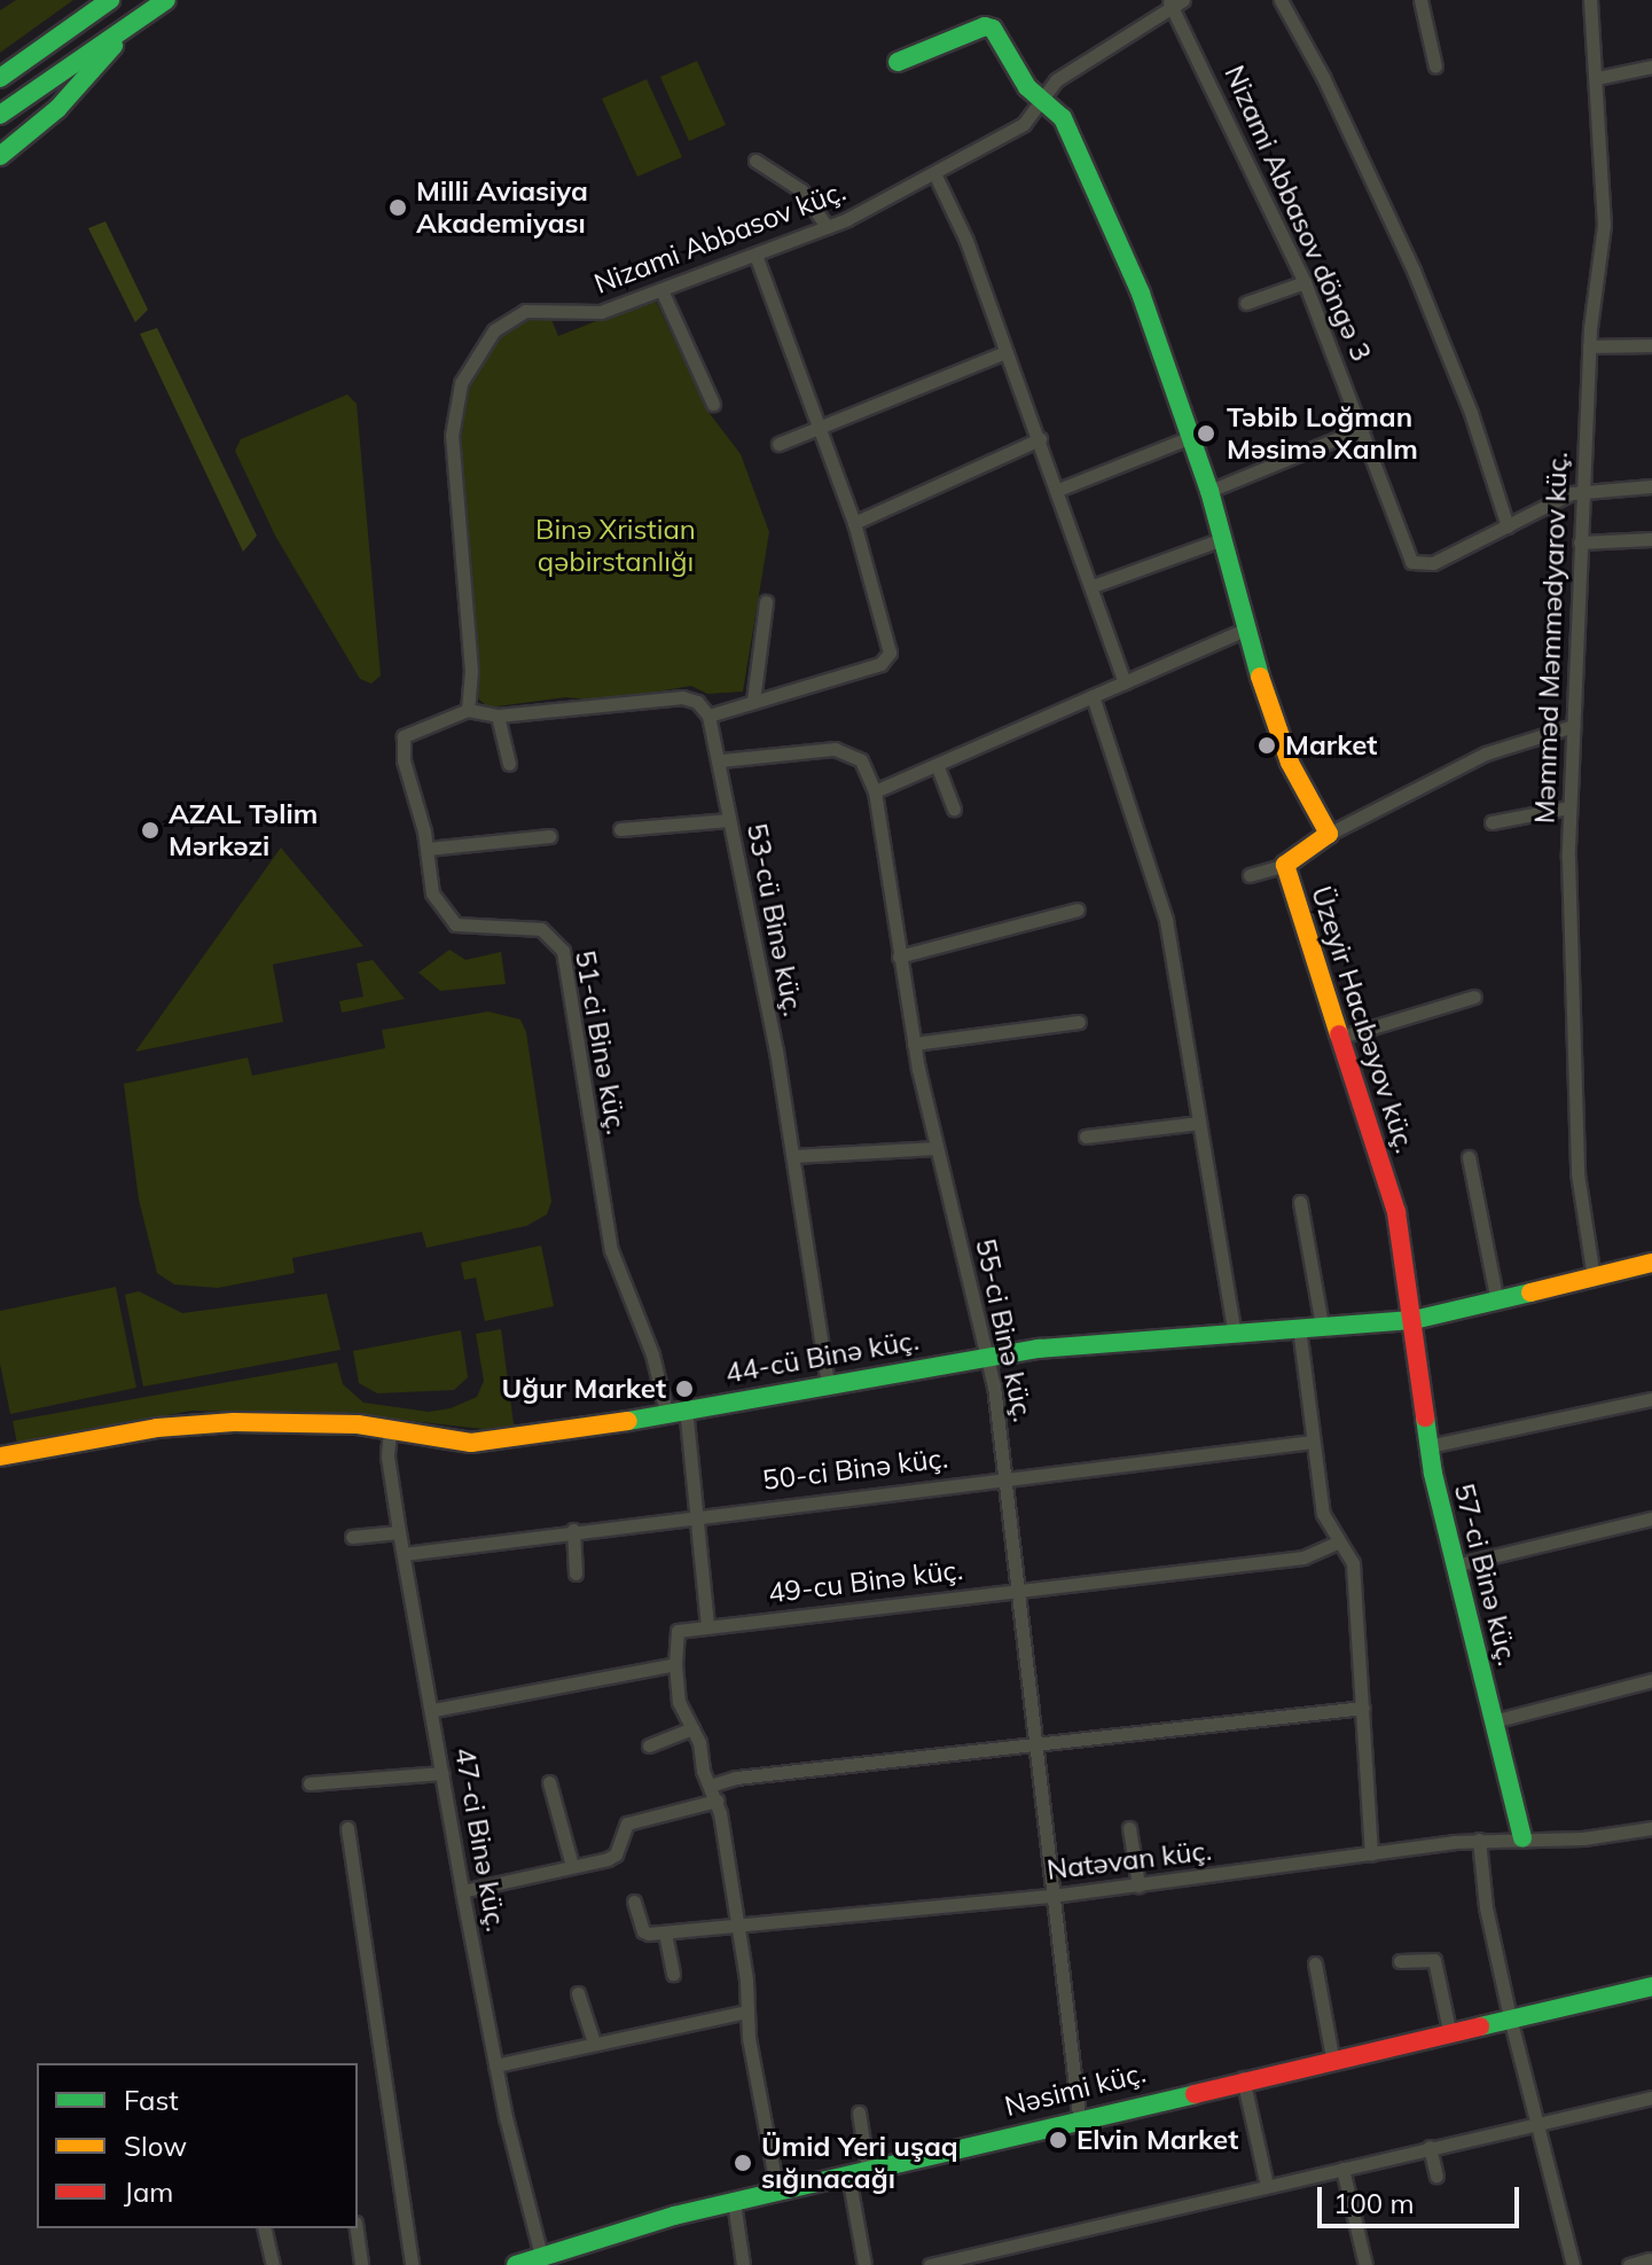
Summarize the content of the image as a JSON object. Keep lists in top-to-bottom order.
{
  "streets": {
    "main road": [
      "Üzeyir Hacıbəyov küç.",
      "44-cü Binə küç.",
      "57-ci Binə küç.",
      "Nəsimi küç."
    ],
    "street": [
      "Nizami Abbasov döngə 3",
      "Nizami Abbasov küç.",
      "Məmməd Məmmədyarov küç.",
      "53-cü Binə küç.",
      "51-ci Binə küç.",
      "55-ci Binə küç.",
      "50-ci Binə küç.",
      "49-cu Binə küç.",
      "47-ci Binə küç.",
      "Natəvan küç."
    ]
  },
  "crossings": [
    ["Nizami Abbasov döngə 3", "Nizami Abbasov küç."],
    ["Nizami Abbasov döngə 3", "Məmməd Məmmədyarov küç."],
    ["Nizami Abbasov küç.", "51-ci Binə küç."],
    ["Məmməd Məmmədyarov küç.", "44-cü Binə küç."],
    ["53-cü Binə küç.", "55-ci Binə küç."],
    ["53-cü Binə küç.", "44-cü Binə küç."],
    ["Üzeyir Hacıbəyov küç.", "44-cü Binə küç."],
    ["Üzeyir Hacıbəyov küç.", "57-ci Binə küç."],
    ["51-ci Binə küç.", "44-cü Binə küç."],
    ["55-ci Binə küç.", "44-cü Binə küç."],
    ["55-ci Binə küç.", "50-ci Binə küç."],
    ["55-ci Binə küç.", "49-cu Binə küç."],
    ["55-ci Binə küç.", "Natəvan küç."],
    ["55-ci Binə küç.", "Nəsimi küç."],
    ["44-cü Binə küç.", "57-ci Binə küç."],
    ["44-cü Binə küç.", "47-ci Binə küç."],
    ["50-ci Binə küç.", "47-ci Binə küç."],
    ["57-ci Binə küç.", "Natəvan küç."],
    ["47-ci Binə küç.", "Nəsimi küç."]
  ],
  "parks": ["Binə Xristian qəbirstanlığı"],
  "places": [
    "Milli Aviasiya Akademiyası",
    "Təbib Loğman Məsimə Xanlm",
    "Market",
    "AZAL Təlim Mərkəzi",
    "Uğur Market",
    "Elvin Market",
    "Ümid Yeri uşaq sığınacağı"
  ],
  "legend": ["Fast", "Slow", "Jam"],
  "scale_bar": "100 m"
}
